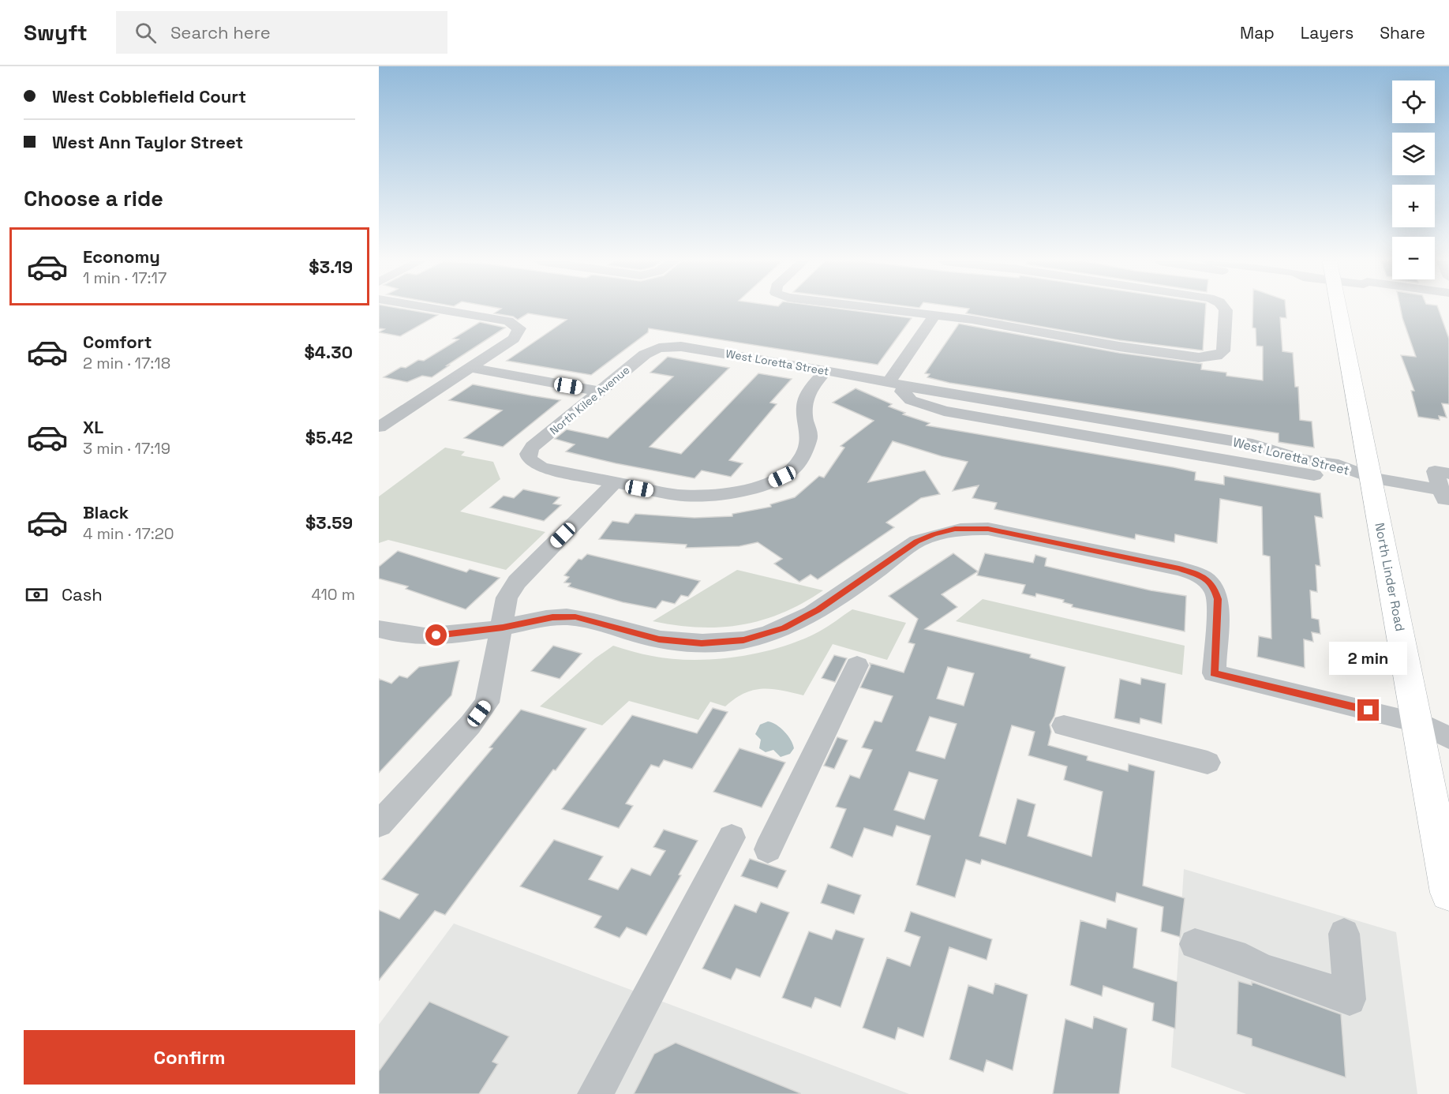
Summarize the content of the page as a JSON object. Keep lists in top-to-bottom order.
{
  "streets": {
    "main road": ["North Linder Road"],
    "street": ["West Loretta Street", "North Kilee Avenue"]
  },
  "crossings": [
    ["West Loretta Street", "North Kilee Avenue"],
    ["West Loretta Street", "North Linder Road"]
  ],
  "page": {
    "header": "Swyft",
    "search": "Search here",
    "nav": ["Map", "Layers", "Share"],
    "banner": ["West Cobblefield Court", "West Ann Taylor Street"],
    "map_buttons": ["+", "−"],
    "heading": "Choose a ride",
    "list": [
      {
        "name": "Economy",
        "note": "1 min · 17:17",
        "value": "$3.19"
      },
      {
        "name": "Comfort",
        "note": "2 min · 17:18",
        "value": "$4.30"
      },
      {
        "name": "XL",
        "note": "3 min · 17:19",
        "value": "$5.42"
      },
      {
        "name": "Black",
        "note": "4 min · 17:20",
        "value": "$3.59"
      }
    ],
    "pay": ["Cash", "410 m"],
    "bubble": "2 min",
    "buttons": "Confirm"
  }
}
